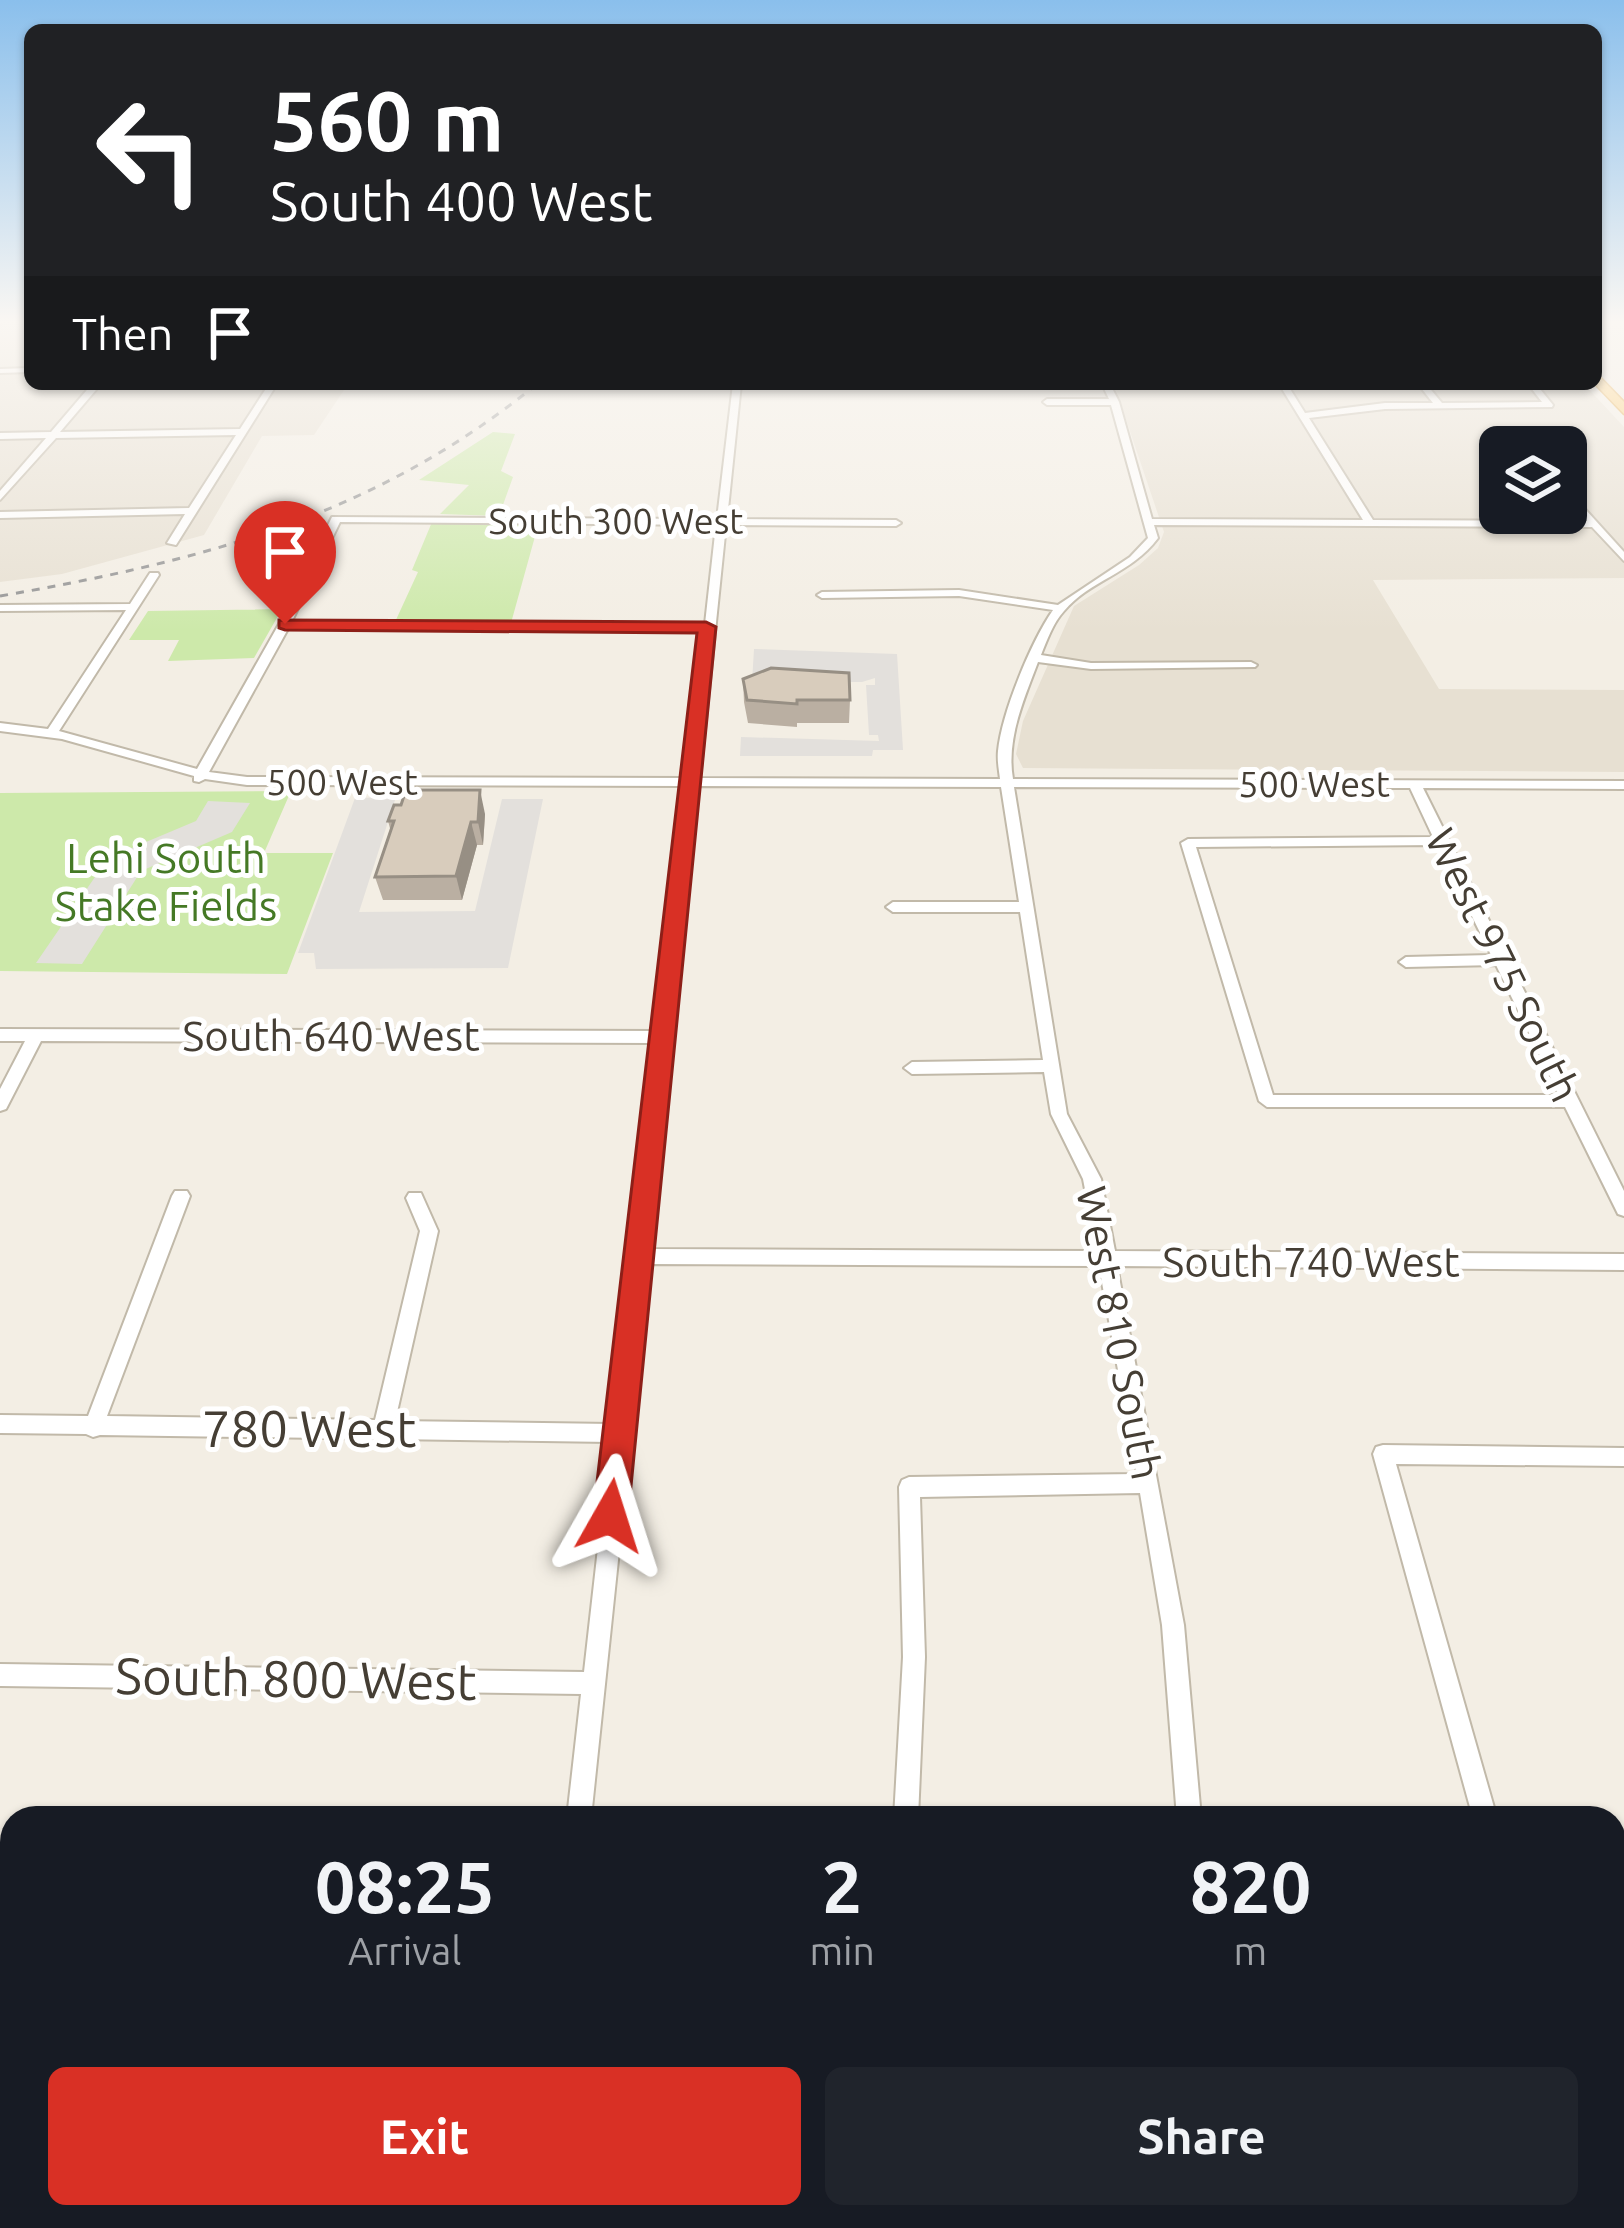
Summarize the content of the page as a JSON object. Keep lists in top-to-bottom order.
{
  "streets": {
    "street": [
      "South 300 West",
      "500 West",
      "West 975 South",
      "South 640 West",
      "South 740 West",
      "West 810 South",
      "780 West",
      "South 800 West"
    ]
  },
  "crossings": [
    ["500 West", "West 975 South"],
    ["500 West", "West 810 South"],
    ["South 740 West", "West 810 South"]
  ],
  "parks": ["Lehi South Stake Fields"],
  "page": {
    "turn": ["560 m", "South 400 West"],
    "then": "Then",
    "eta": [
      "08:25",
      "Arrival",
      "2",
      "min",
      "820",
      "m"
    ],
    "buttons": ["Exit", "Share"]
  }
}
